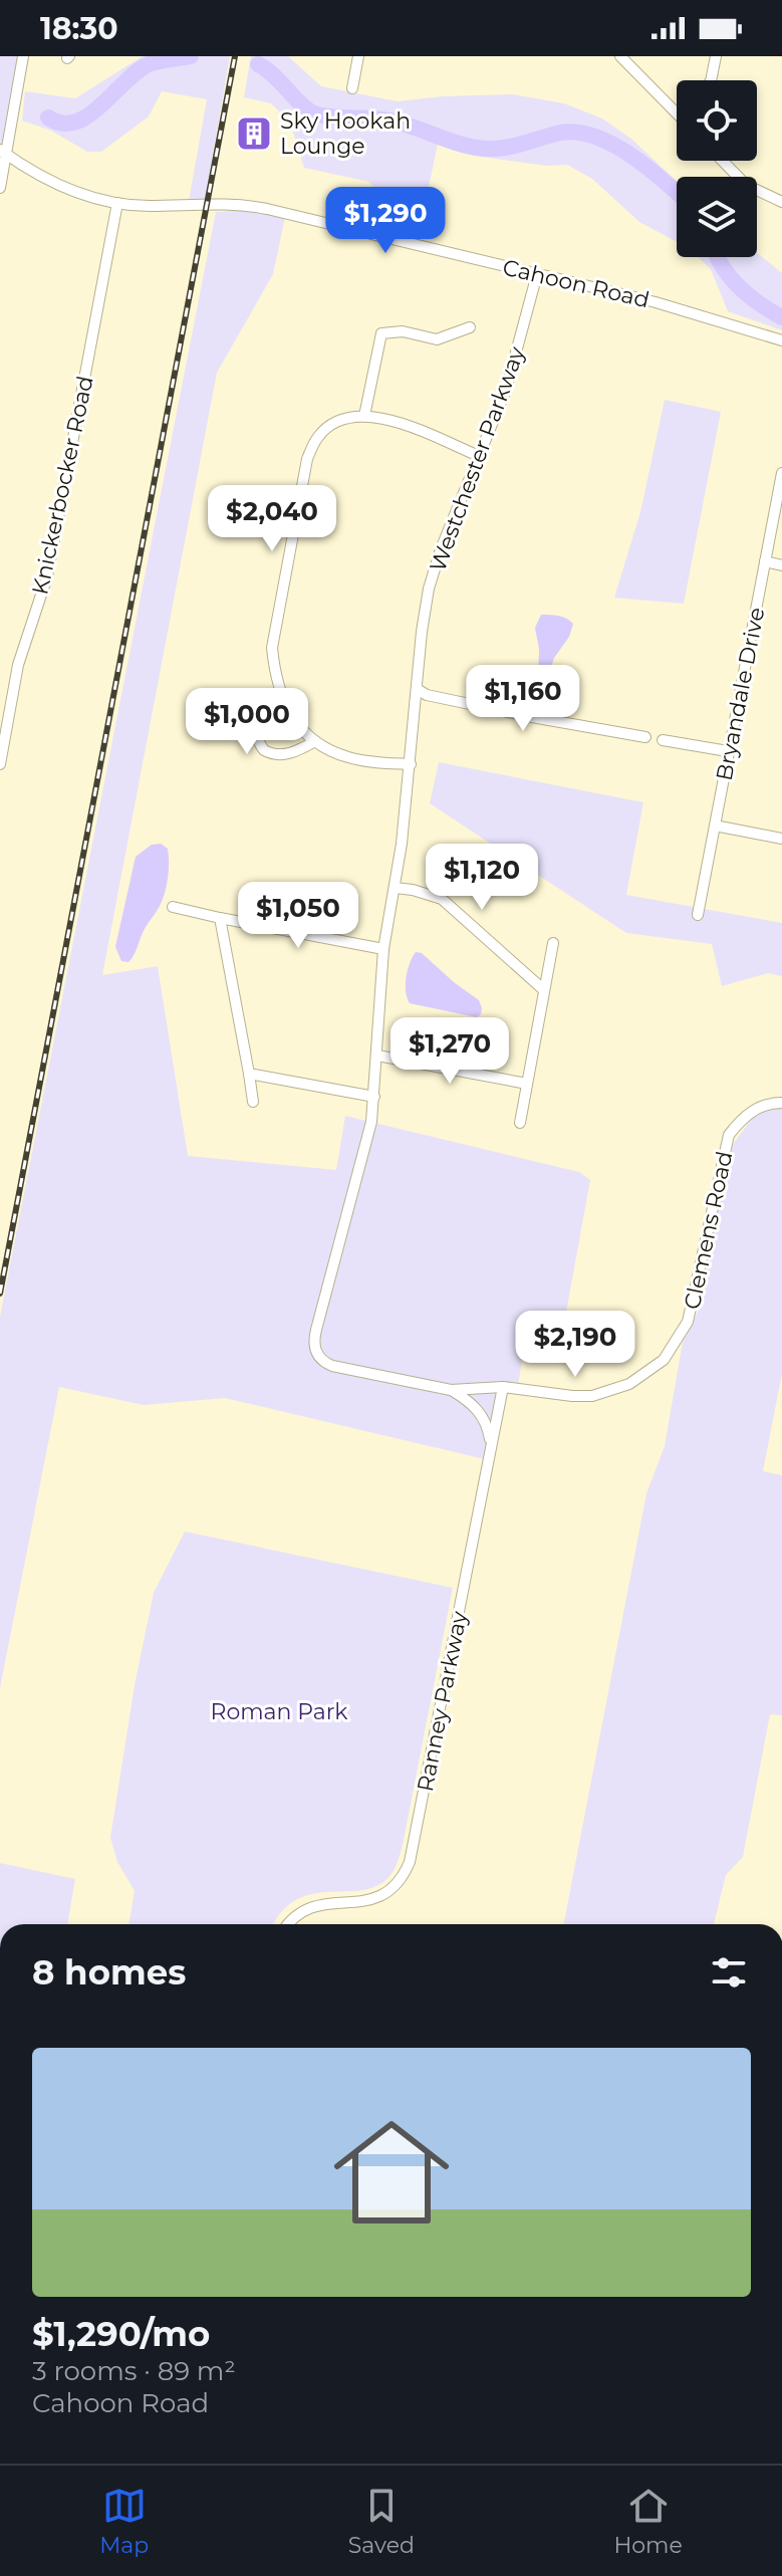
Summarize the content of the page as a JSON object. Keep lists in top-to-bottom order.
{
  "streets": {
    "street": [
      "Cahoon Road",
      "Westchester Parkway",
      "Knickerbocker Road",
      "Bryandale Drive",
      "Clemens Road",
      "Ranney Parkway"
    ]
  },
  "crossings": [
    ["Cahoon Road", "Westchester Parkway"],
    ["Cahoon Road", "Knickerbocker Road"],
    ["Westchester Parkway", "Clemens Road"],
    ["Westchester Parkway", "Ranney Parkway"]
  ],
  "parks": ["Roman Park"],
  "places": {
    "building": ["Sky Hookah Lounge"]
  },
  "page": {
    "status": "18:30",
    "price": [
      "$1,290",
      "$2,040",
      "$1,160",
      "$1,000",
      "$1,120",
      "$1,050",
      "$1,270",
      "$2,190"
    ],
    "heading": "8 homes",
    "list": [
      {
        "name": "$1,290/mo",
        "note": "3 rooms · 89 m² · Cahoon Road"
      }
    ],
    "tabs": ["Map", "Saved", "Home"]
  }
}
